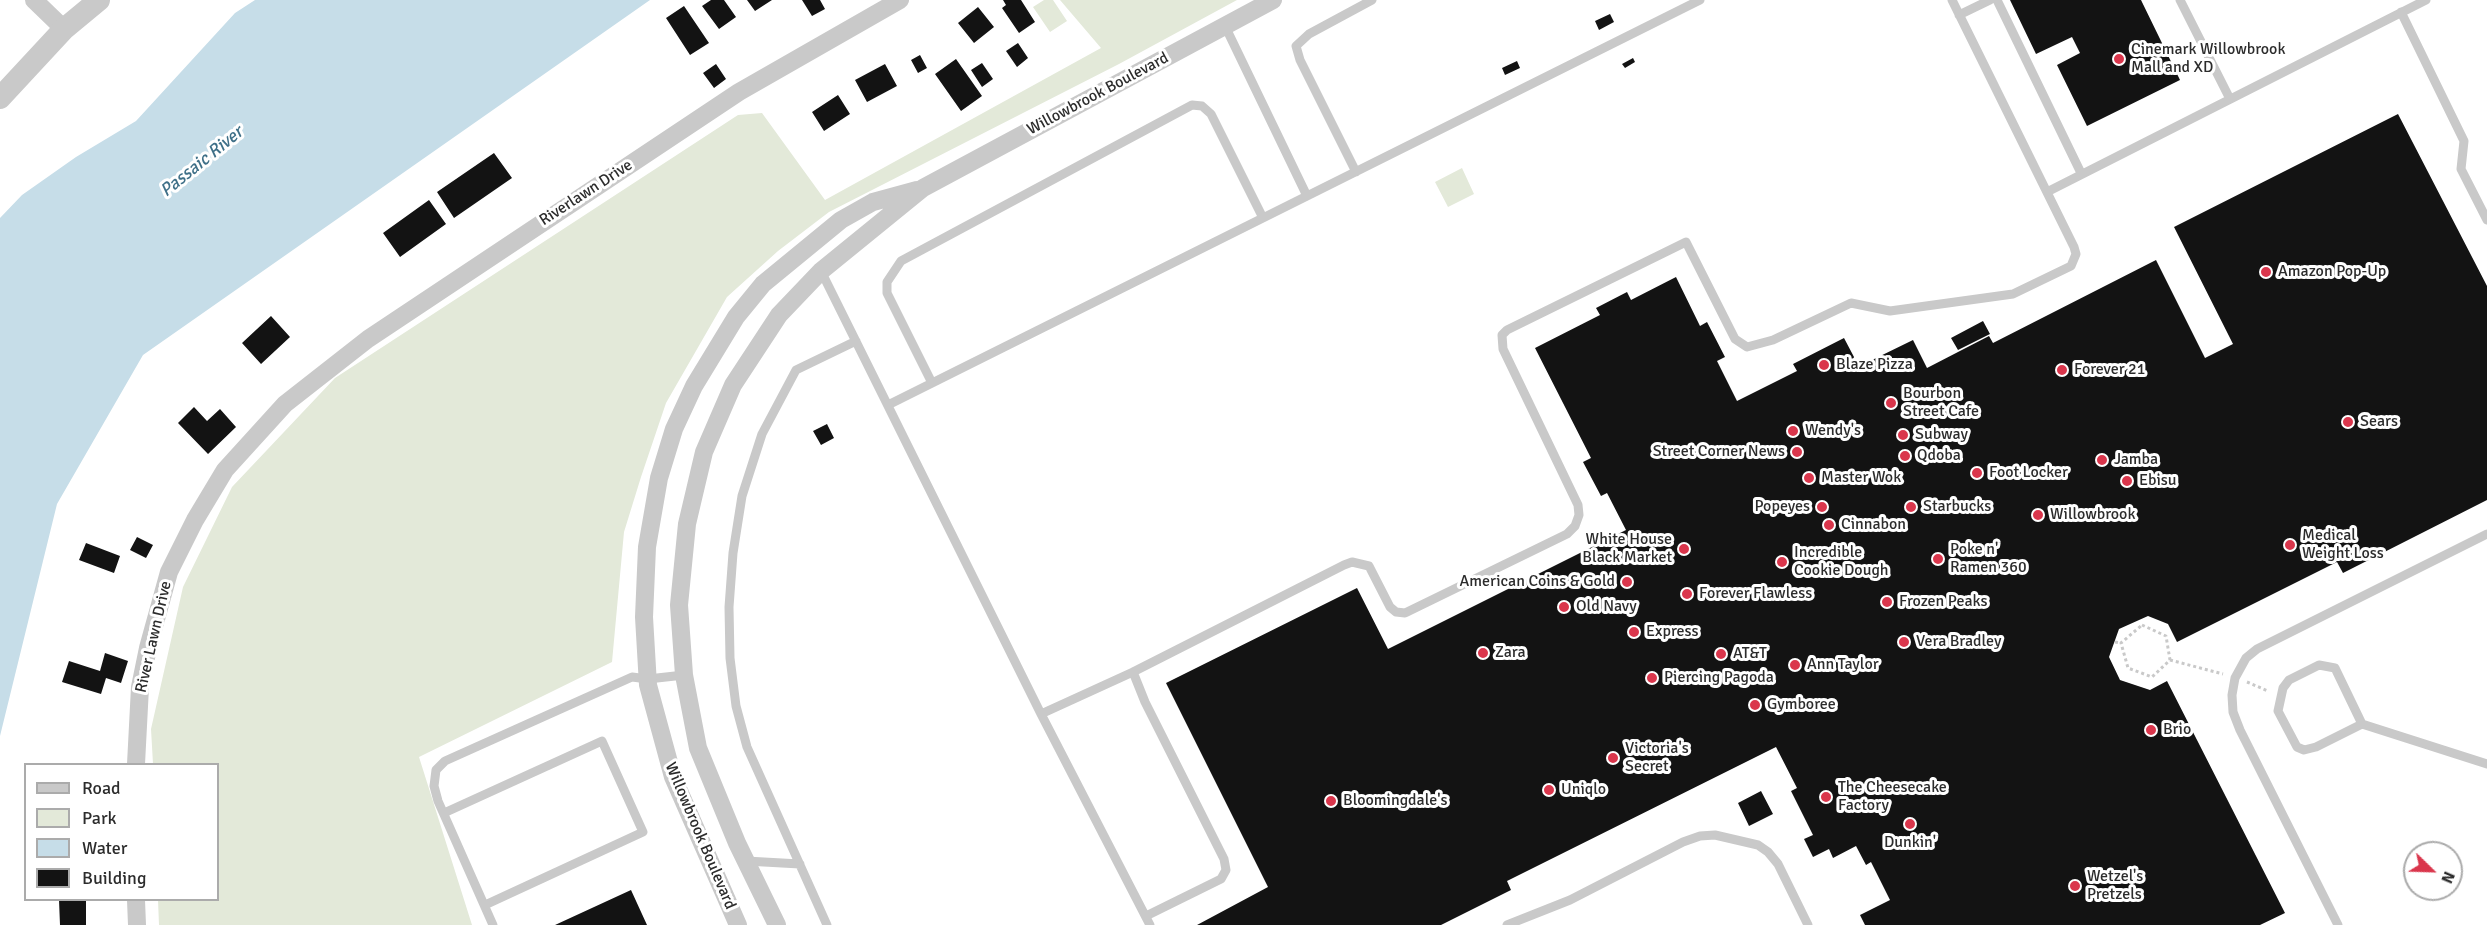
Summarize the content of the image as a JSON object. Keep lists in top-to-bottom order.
{
  "streets": {
    "street": ["Willowbrook Boulevard", "Riverlawn Drive", "River Lawn Drive"]
  },
  "crossings": [
    ["Riverlawn Drive", "River Lawn Drive"]
  ],
  "water": ["Passaic River"],
  "places": [
    "Cinemark Willowbrook Mall and XD",
    "Amazon Pop-Up",
    "Blaze Pizza",
    "Forever 21",
    "Bourbon Street Cafe",
    "Sears",
    "Wendy's",
    "Subway",
    "Street Corner News",
    "Qdoba",
    "Jamba",
    "Foot Locker",
    "Master Wok",
    "Ebisu",
    "Popeyes",
    "Starbucks",
    "Willowbrook",
    "Cinnabon",
    "Medical Weight Loss",
    "White House Black Market",
    "Poke n' Ramen 360",
    "Incredible Cookie Dough",
    "American Coins & Gold",
    "Forever Flawless",
    "Frozen Peaks",
    "Old Navy",
    "Express",
    "Vera Bradley",
    "Zara",
    "AT&T",
    "Ann Taylor",
    "Piercing Pagoda",
    "Gymboree",
    "Brio",
    "Victoria's Secret",
    "Uniqlo",
    "The Cheesecake Factory",
    "Bloomingdale's",
    "Dunkin'",
    "Wetzel's Pretzels"
  ],
  "legend": [
    "Road",
    "Park",
    "Water",
    "Building"
  ],
  "north": "bottom right"
}
